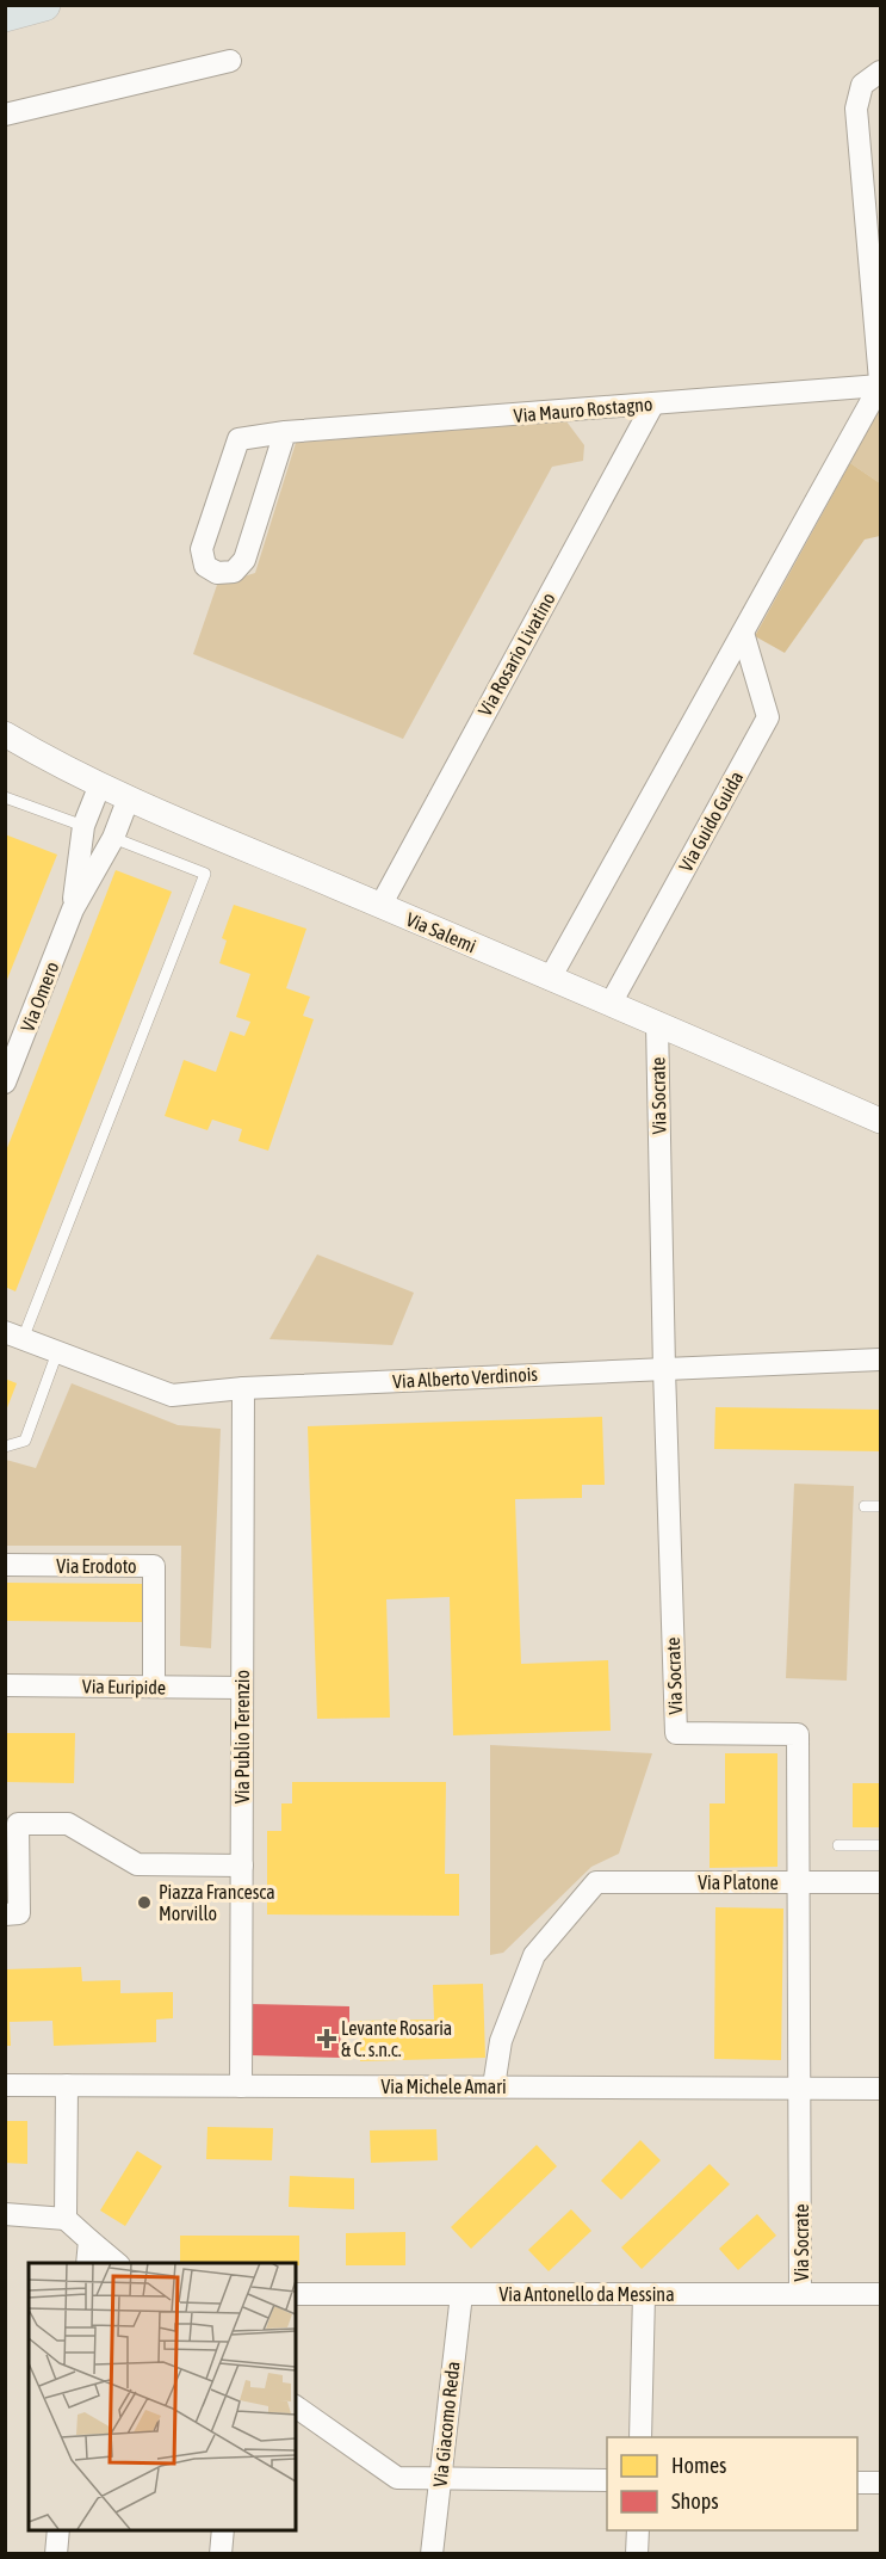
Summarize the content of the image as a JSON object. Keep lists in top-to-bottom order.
{
  "streets": {
    "street": [
      "Via Mauro Rostagno",
      "Via Rosario Livatino",
      "Via Guido Guida",
      "Via Salemi",
      "Via Omero",
      "Via Socrate",
      "Via Alberto Verdinois",
      "Via Erodoto",
      "Via Euripide",
      "Via Publio Terenzio",
      "Via Platone",
      "Via Michele Amari",
      "Via Antonello da Messina",
      "Via Giacomo Reda"
    ]
  },
  "crossings": [
    ["Via Mauro Rostagno", "Via Rosario Livatino"],
    ["Via Rosario Livatino", "Via Salemi"],
    ["Via Guido Guida", "Via Salemi"],
    ["Via Salemi", "Via Socrate"],
    ["Via Socrate", "Via Alberto Verdinois"],
    ["Via Socrate", "Via Platone"],
    ["Via Socrate", "Via Michele Amari"],
    ["Via Socrate", "Via Antonello da Messina"],
    ["Via Alberto Verdinois", "Via Publio Terenzio"],
    ["Via Erodoto", "Via Euripide"],
    ["Via Euripide", "Via Publio Terenzio"],
    ["Via Publio Terenzio", "Via Michele Amari"],
    ["Via Platone", "Via Michele Amari"],
    ["Via Antonello da Messina", "Via Giacomo Reda"]
  ],
  "places": {
    "other": ["Piazza Francesca Morvillo"],
    "health": ["Levante Rosaria & C. s.n.c."]
  },
  "legend": ["Homes", "Shops"]
}
